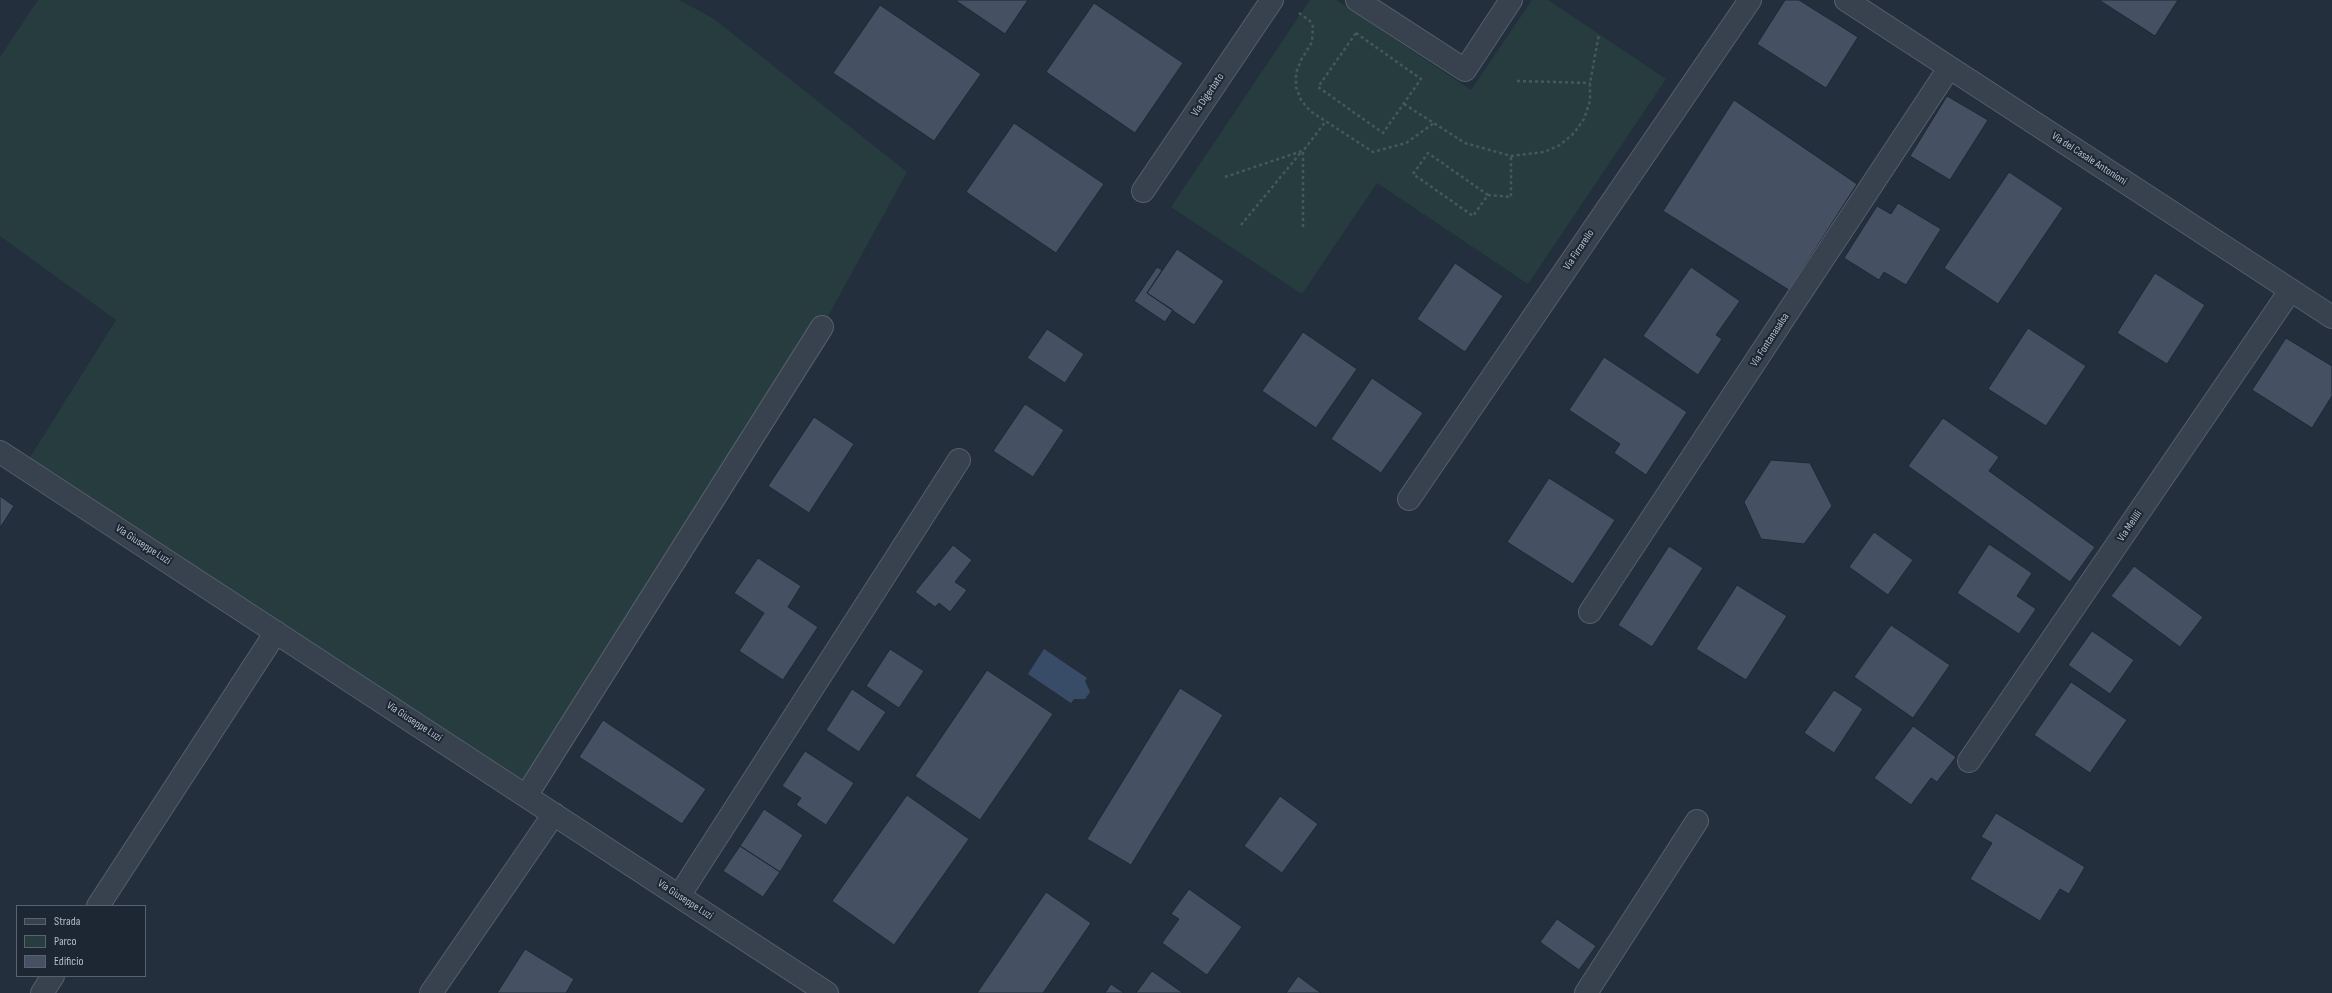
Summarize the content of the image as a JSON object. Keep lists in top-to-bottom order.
{
  "streets": {
    "street": [
      "Via Digerbato",
      "Via del Casale Antonioni",
      "Via Firrarello",
      "Via Fontanasalsa",
      "Via Melilli",
      "Via Giuseppe Luzi"
    ]
  },
  "crossings": [
    ["Via del Casale Antonioni", "Via Fontanasalsa"],
    ["Via del Casale Antonioni", "Via Melilli"]
  ],
  "legend": ["Strada", "Parco", "Edificio"]
}
